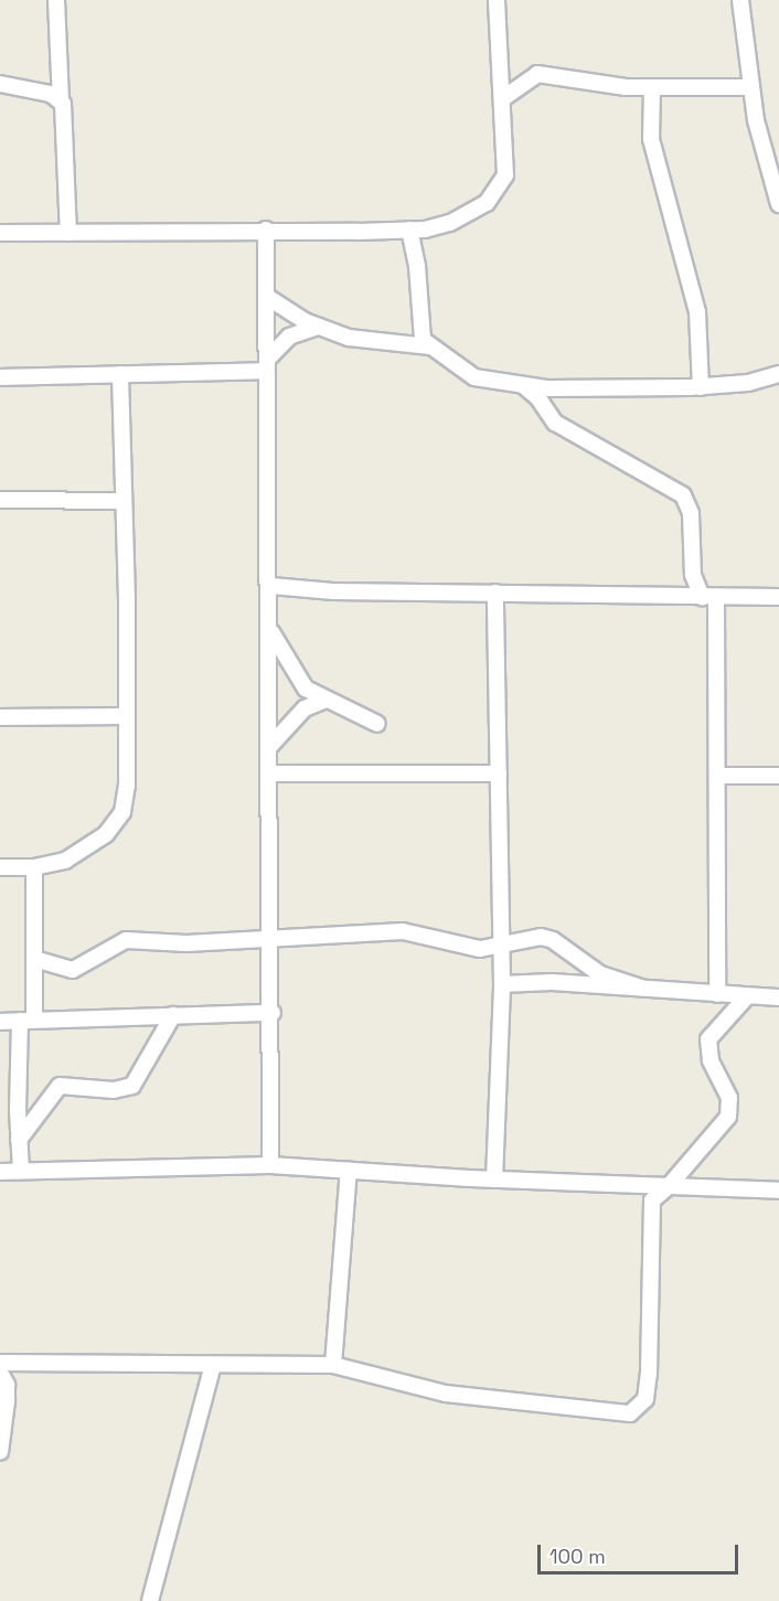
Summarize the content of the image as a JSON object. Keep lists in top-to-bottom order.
{
  "scale_bar": "100 m"
}
